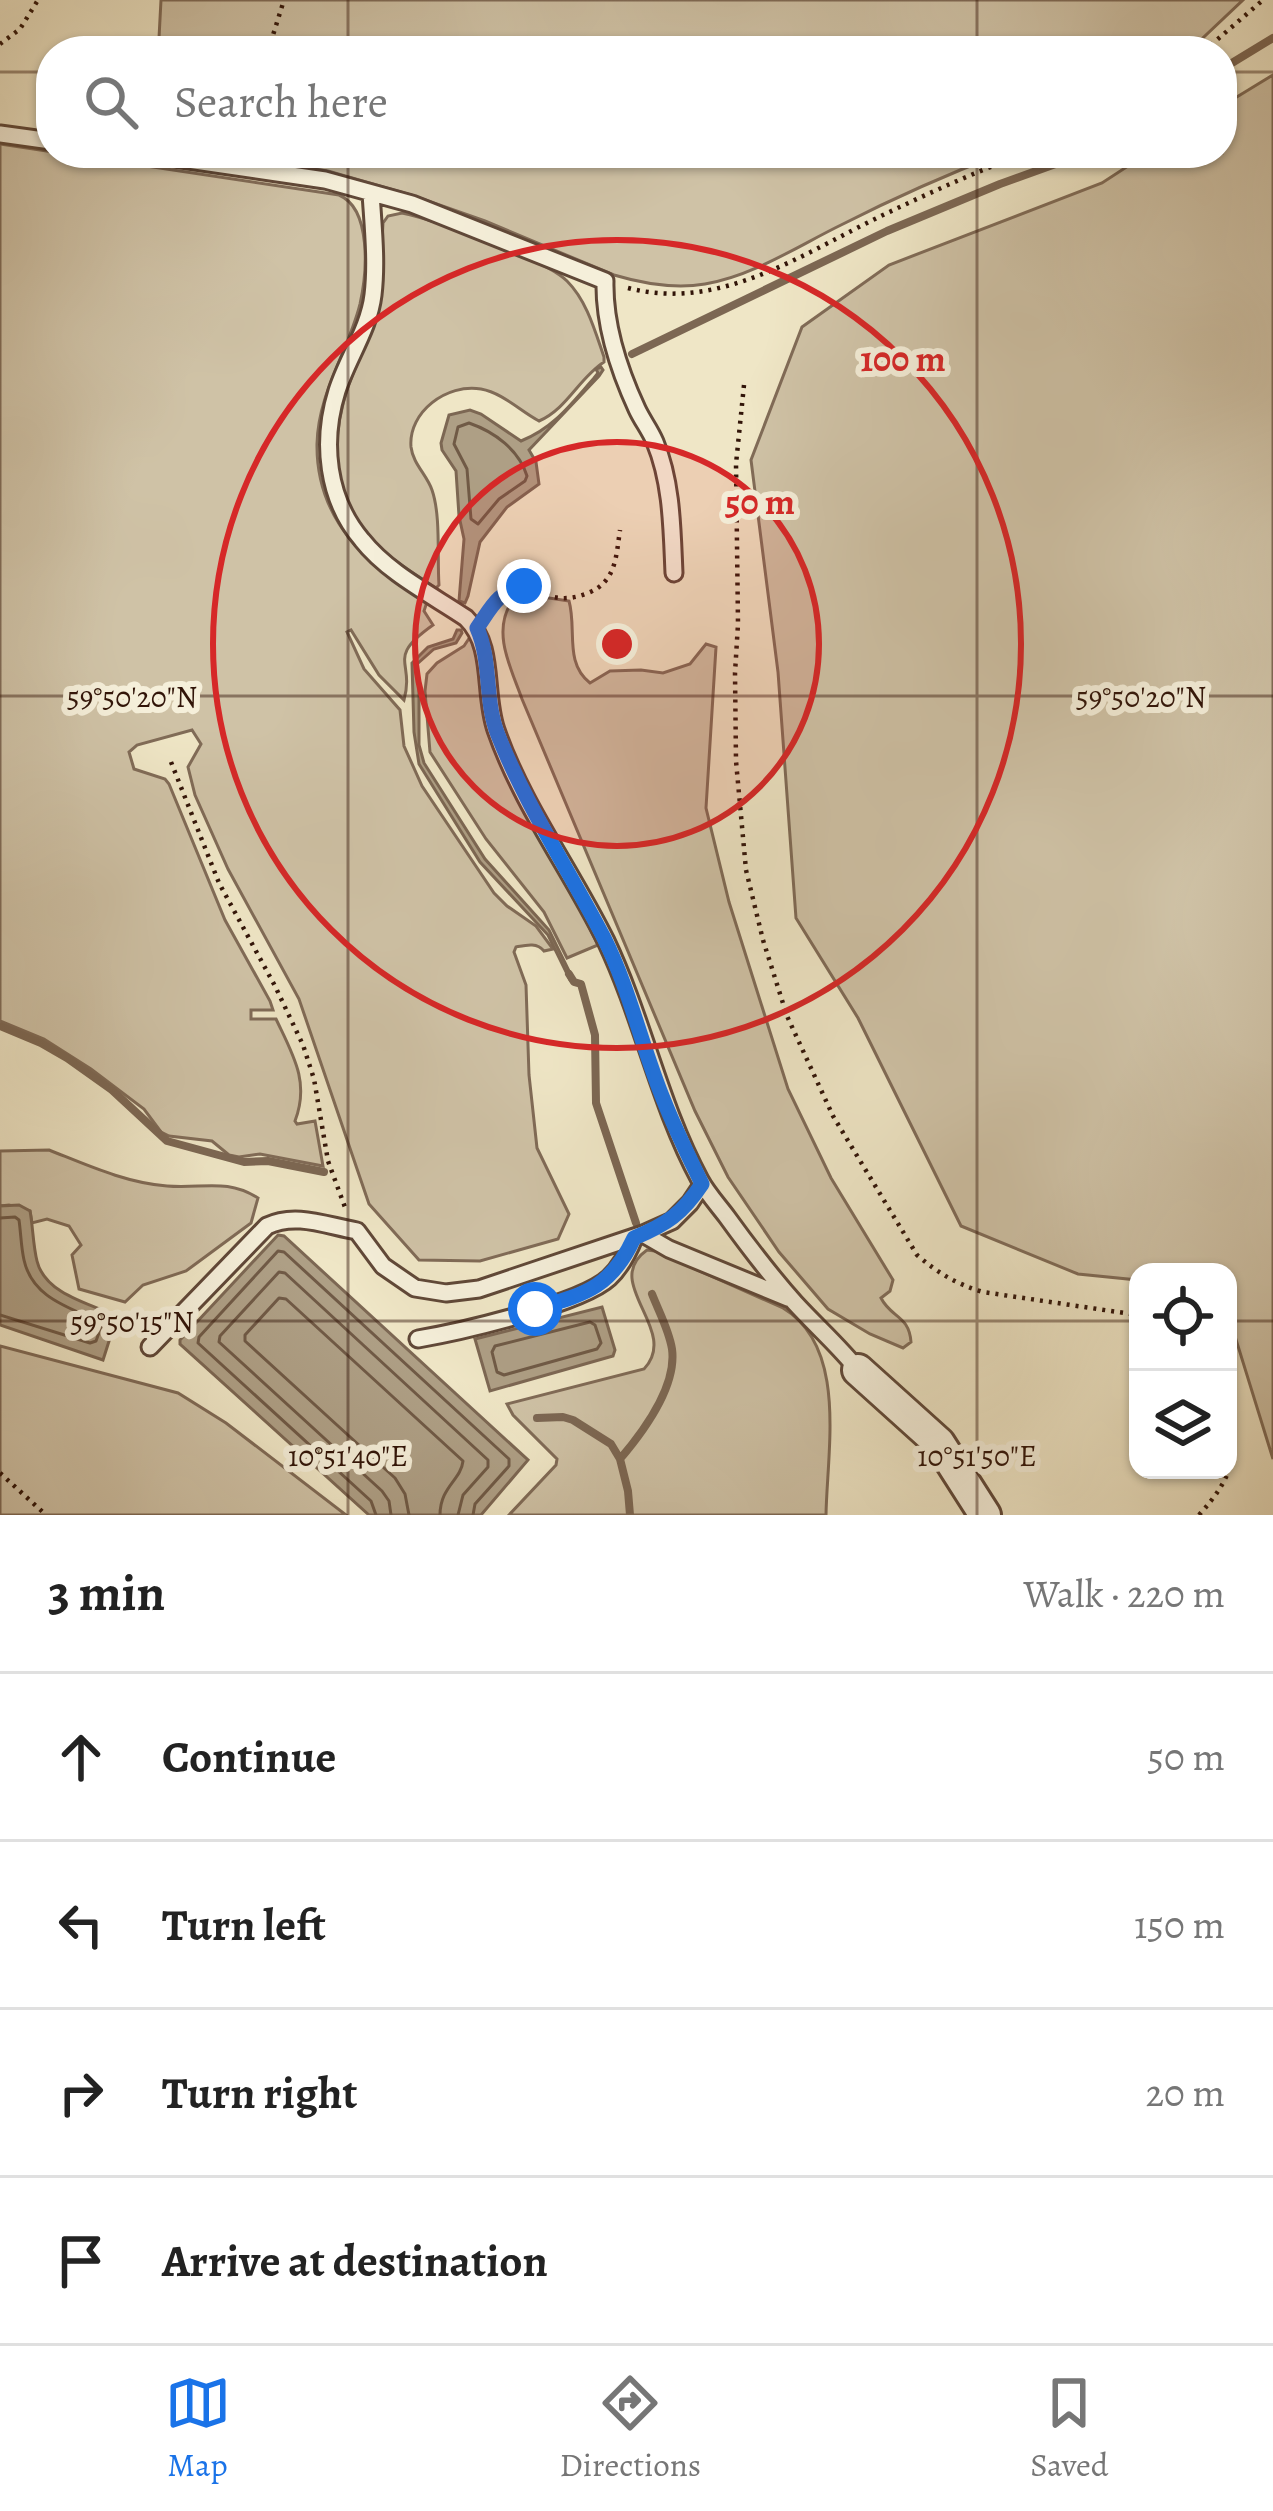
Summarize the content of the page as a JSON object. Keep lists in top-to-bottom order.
{
  "page": {
    "search": "Search here",
    "heading": ["3 min", "Walk · 220 m"],
    "list": [
      ["Continue", "50 m"],
      ["Turn left", "150 m"],
      ["Turn right", "20 m"],
      "Arrive at destination"
    ],
    "nav": ["Map", "Directions", "Saved"]
  },
  "coordinates": [
    "59°50'20\"N",
    "59°50'15\"N",
    "10°51'40\"E",
    "10°51'50\"E"
  ],
  "rings": ["100 m", "50 m"]
}
